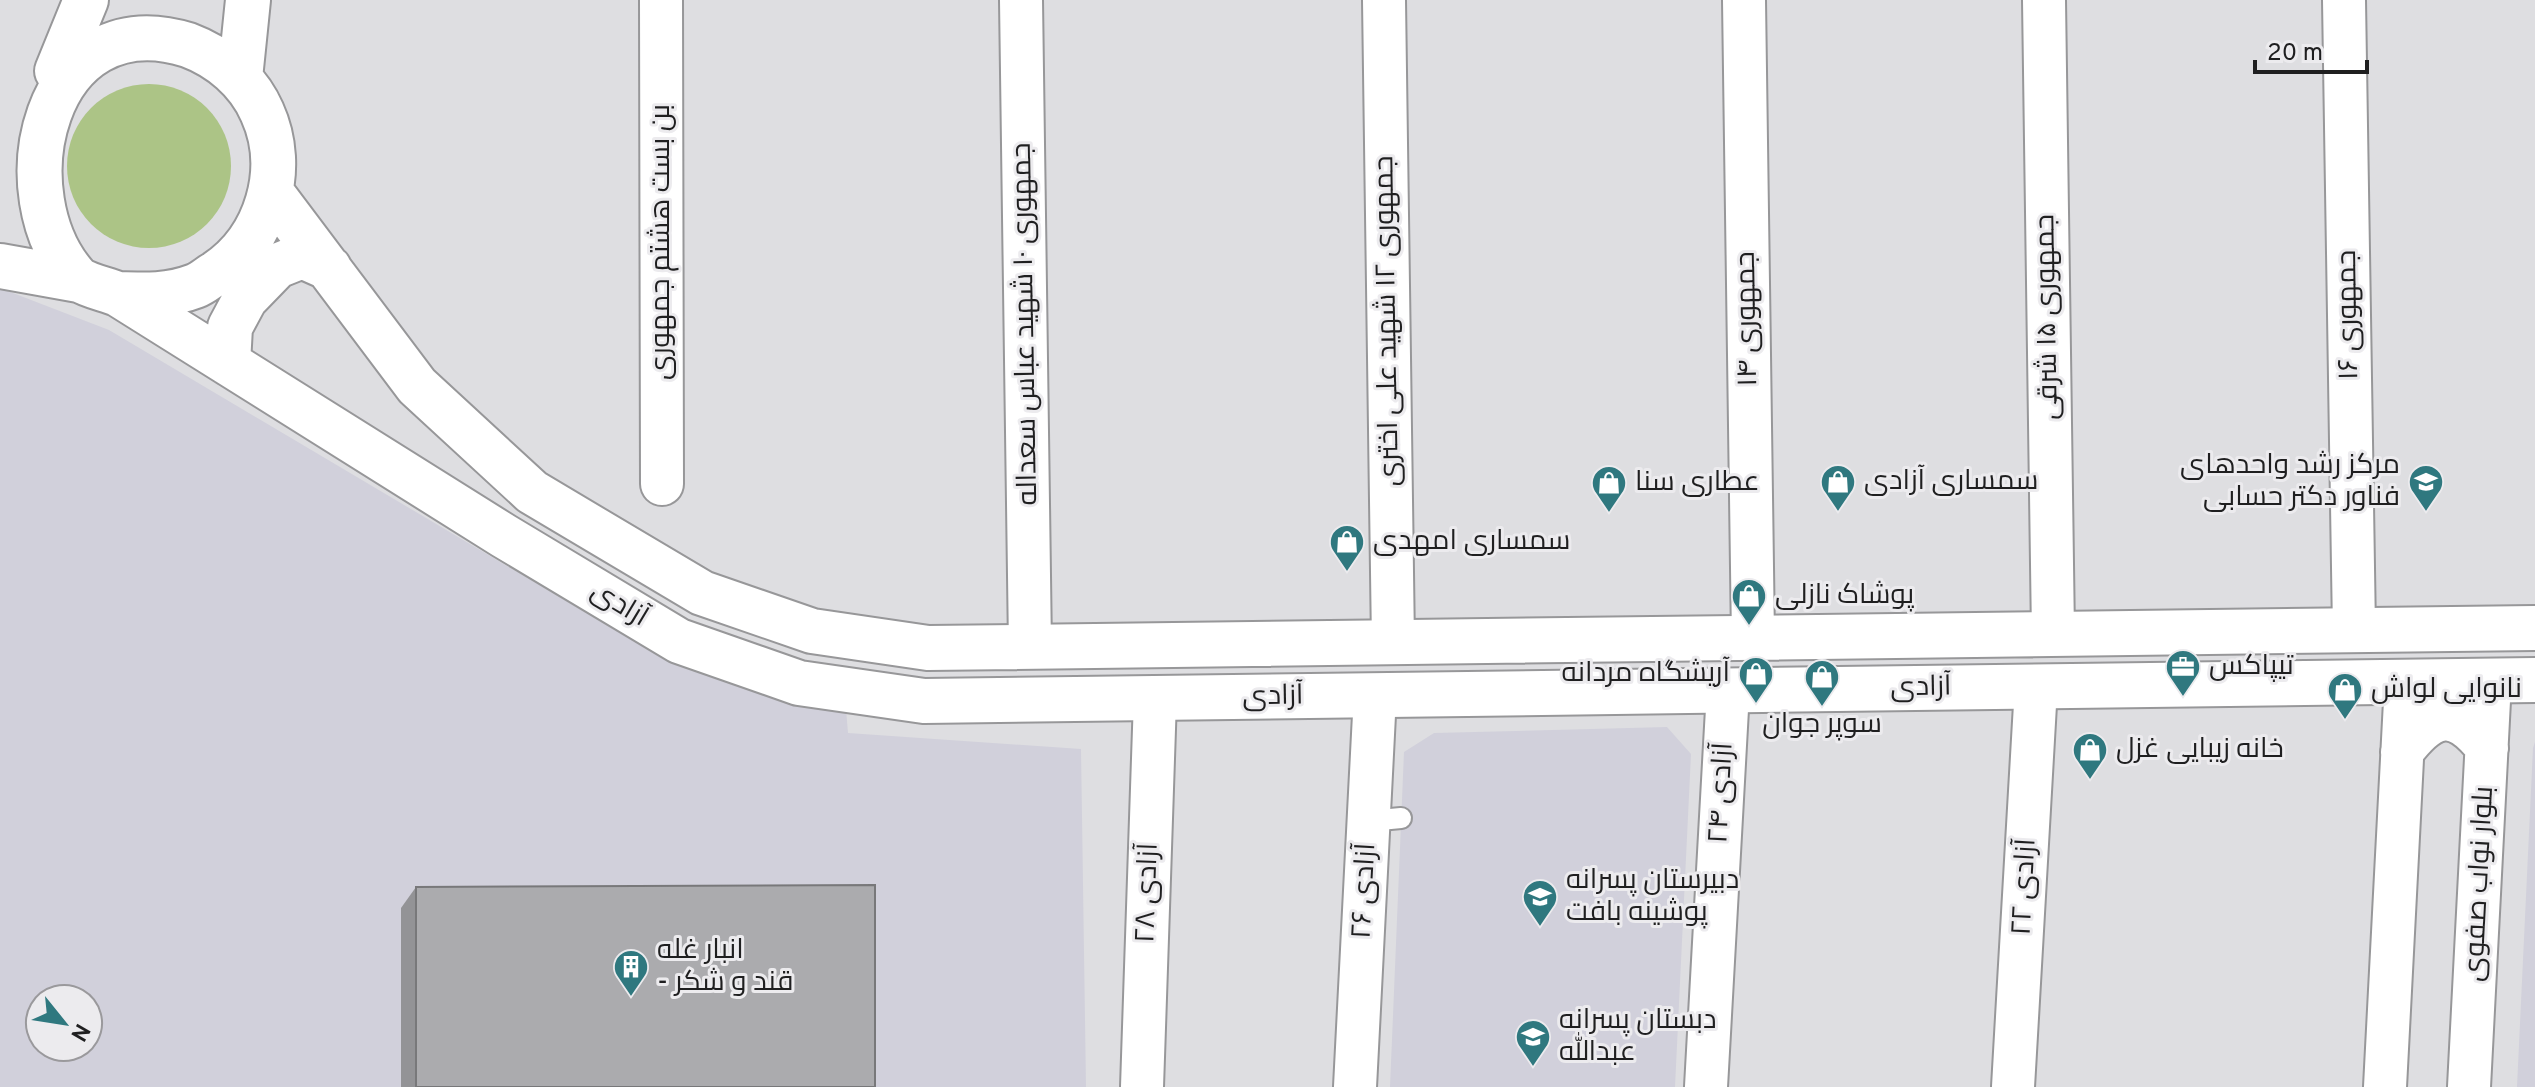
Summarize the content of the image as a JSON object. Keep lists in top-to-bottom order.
{
  "streets": {
    "street": [
      "بن بست هشتم جمهوری",
      "جمهوری ۱۶",
      "جمهوری ۱۵ شرقی",
      "جمهوری ۱۴",
      "جمهوری ۱۲ شهید علی اختری",
      "جمهوری ۱۰ شهید عباس سعداله",
      "آزادی",
      "آزادی ۲۴",
      "بلوار نواب صفوی",
      "آزادی ۲۲",
      "آزادی ۲۶",
      "آزادی ۲۸"
    ]
  },
  "crossings": [
    ["جمهوری ۱۶", "آزادی"],
    ["جمهوری ۱۵ شرقی", "آزادی"],
    ["جمهوری ۱۴", "آزادی"],
    ["جمهوری ۱۲ شهید علی اختری", "آزادی"],
    ["جمهوری ۱۰ شهید عباس سعداله", "آزادی"],
    ["آزادی", "آزادی ۲۴"],
    ["آزادی", "بلوار نواب صفوی"],
    ["آزادی", "آزادی ۲۲"],
    ["آزادی", "آزادی ۲۶"],
    ["آزادی", "آزادی ۲۸"]
  ],
  "places": {
    "shop": [
      "سمساری آزادی",
      "عطاری سنا",
      "سمساری امهدی",
      "پوشاک نازلی",
      "آریشگاه مردانه",
      "سوپر جوان",
      "نانوایی لواش",
      "خانه زیبایی غزل"
    ],
    "school or university": ["مرکز رشد واحدهای فناور دکتر حسابی", "دبیرستان پسرانه پوشینه بافت", "دبستان پسرانه عبدالله"],
    "office": ["تیپاکس"],
    "building": ["انبار غله - قند و شکر"]
  },
  "scale_bar": "20 m",
  "north": "bottom right"
}
